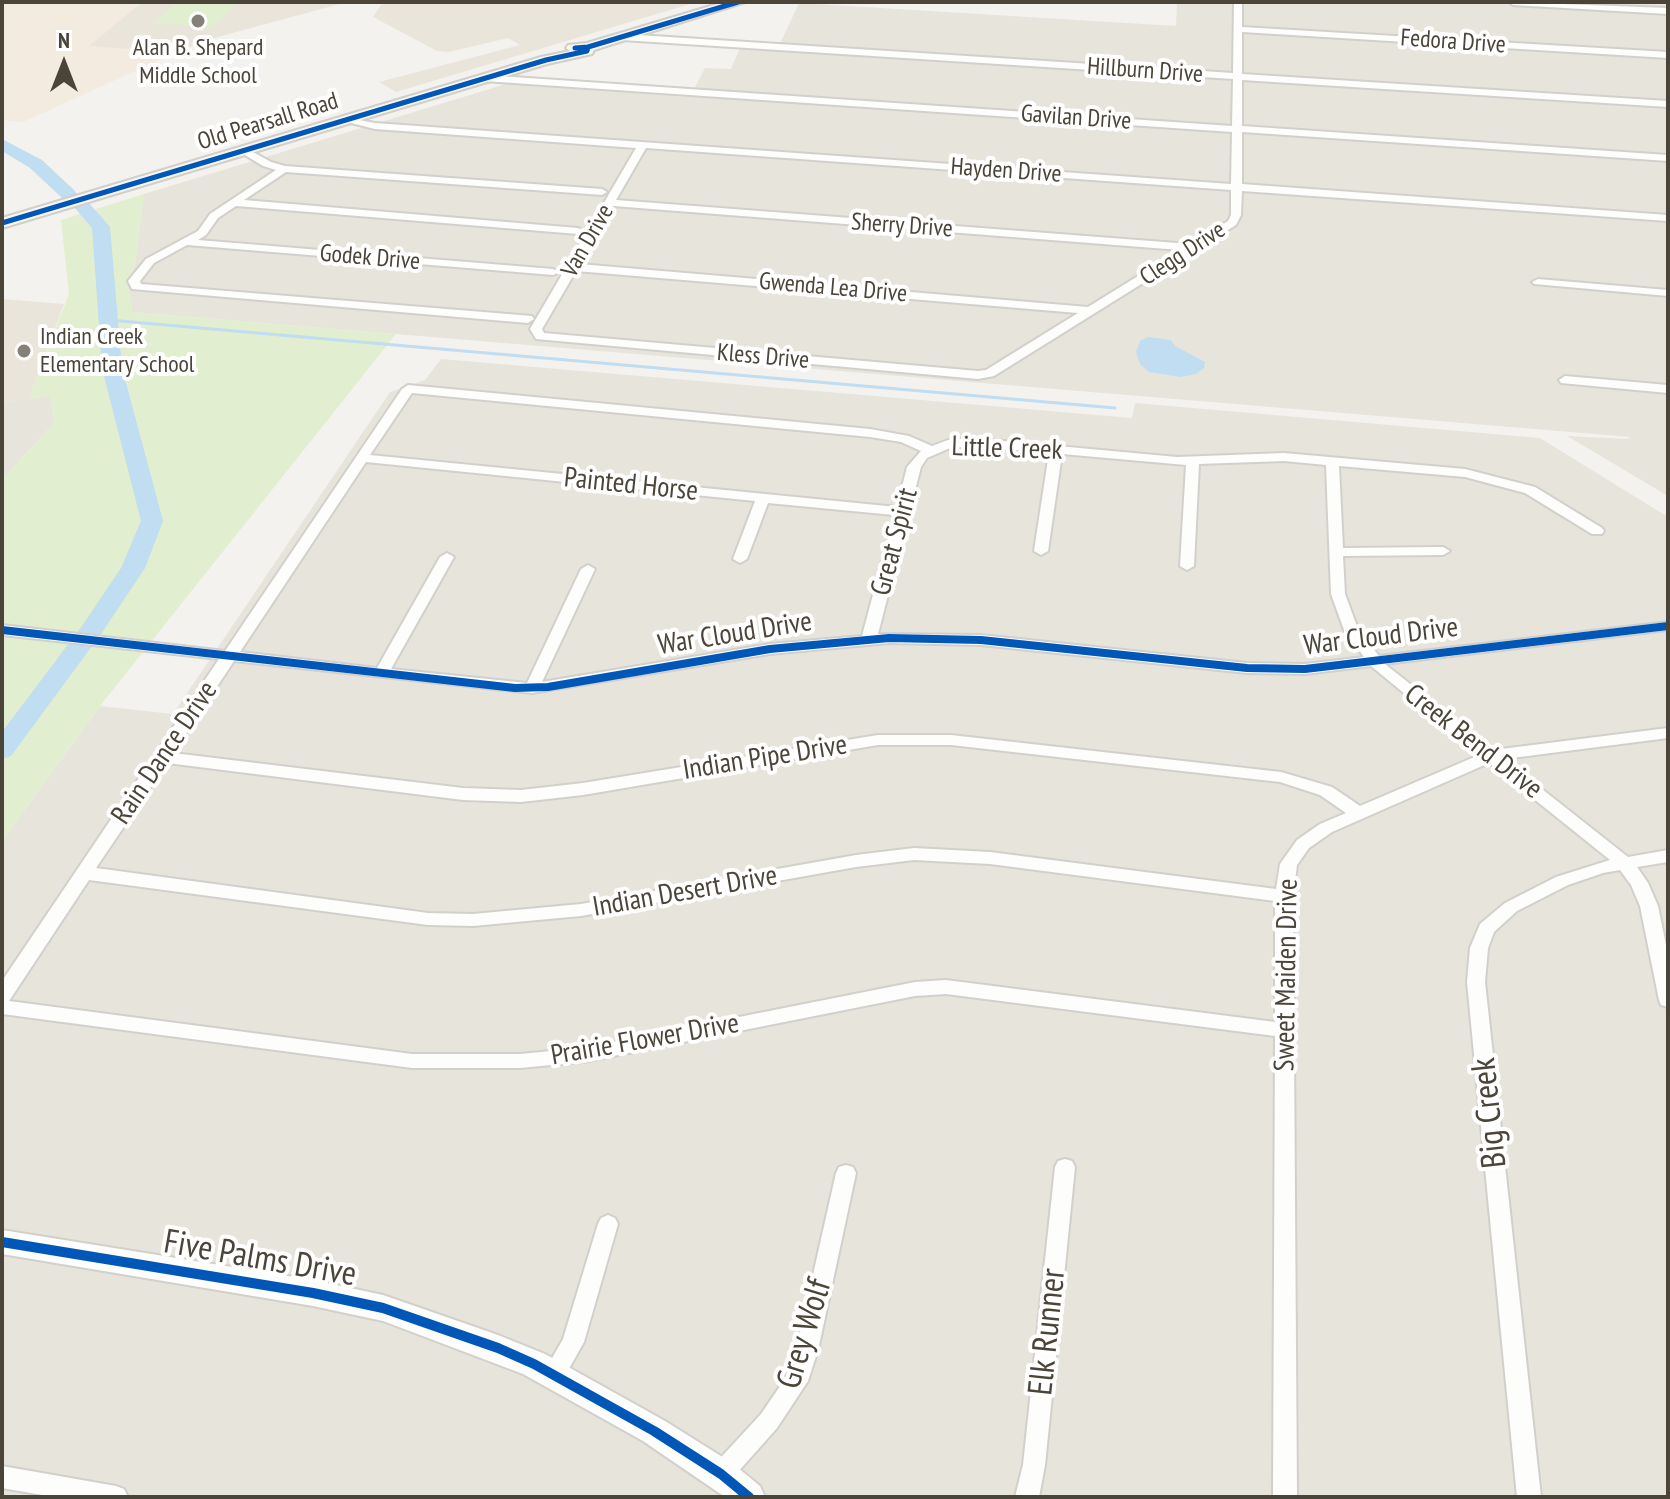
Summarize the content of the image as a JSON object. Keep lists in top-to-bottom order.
{
  "streets": {
    "main road": ["Old Pearsall Road"],
    "street": [
      "Fedora Drive",
      "Hillburn Drive",
      "Gavilan Drive",
      "Hayden Drive",
      "Sherry Drive",
      "Van Drive",
      "Clegg Drive",
      "Godek Drive",
      "Gwenda Lea Drive",
      "Kless Drive",
      "Little Creek",
      "Painted Horse",
      "Great Spirit",
      "War Cloud Drive",
      "Creek Bend Drive",
      "Rain Dance Drive",
      "Indian Pipe Drive",
      "Indian Desert Drive",
      "Sweet Maiden Drive",
      "Prairie Flower Drive",
      "Big Creek",
      "Five Palms Drive",
      "Elk Runner",
      "Grey Wolf"
    ]
  },
  "crossings": [
    ["Fedora Drive", "Clegg Drive"],
    ["Hillburn Drive", "Old Pearsall Road"],
    ["Hillburn Drive", "Clegg Drive"],
    ["Gavilan Drive", "Old Pearsall Road"],
    ["Gavilan Drive", "Clegg Drive"],
    ["Old Pearsall Road", "Hayden Drive"],
    ["Hayden Drive", "Van Drive"],
    ["Hayden Drive", "Clegg Drive"],
    ["Sherry Drive", "Van Drive"],
    ["Sherry Drive", "Clegg Drive"],
    ["Van Drive", "Gwenda Lea Drive"],
    ["Van Drive", "Kless Drive"],
    ["Clegg Drive", "Gwenda Lea Drive"],
    ["Clegg Drive", "Kless Drive"],
    ["Little Creek", "Great Spirit"],
    ["Little Creek", "Creek Bend Drive"],
    ["Little Creek", "Rain Dance Drive"],
    ["Painted Horse", "Great Spirit"],
    ["Painted Horse", "Rain Dance Drive"],
    ["Great Spirit", "War Cloud Drive"],
    ["War Cloud Drive", "Creek Bend Drive"],
    ["War Cloud Drive", "Rain Dance Drive"],
    ["Creek Bend Drive", "Sweet Maiden Drive"],
    ["Creek Bend Drive", "Big Creek"],
    ["Rain Dance Drive", "Indian Pipe Drive"],
    ["Rain Dance Drive", "Indian Desert Drive"],
    ["Indian Pipe Drive", "Sweet Maiden Drive"],
    ["Indian Desert Drive", "Sweet Maiden Drive"],
    ["Sweet Maiden Drive", "Prairie Flower Drive"],
    ["Five Palms Drive", "Grey Wolf"]
  ],
  "places": ["Alan B. Shepard Middle School", "Indian Creek Elementary School"],
  "north": "top"
}
